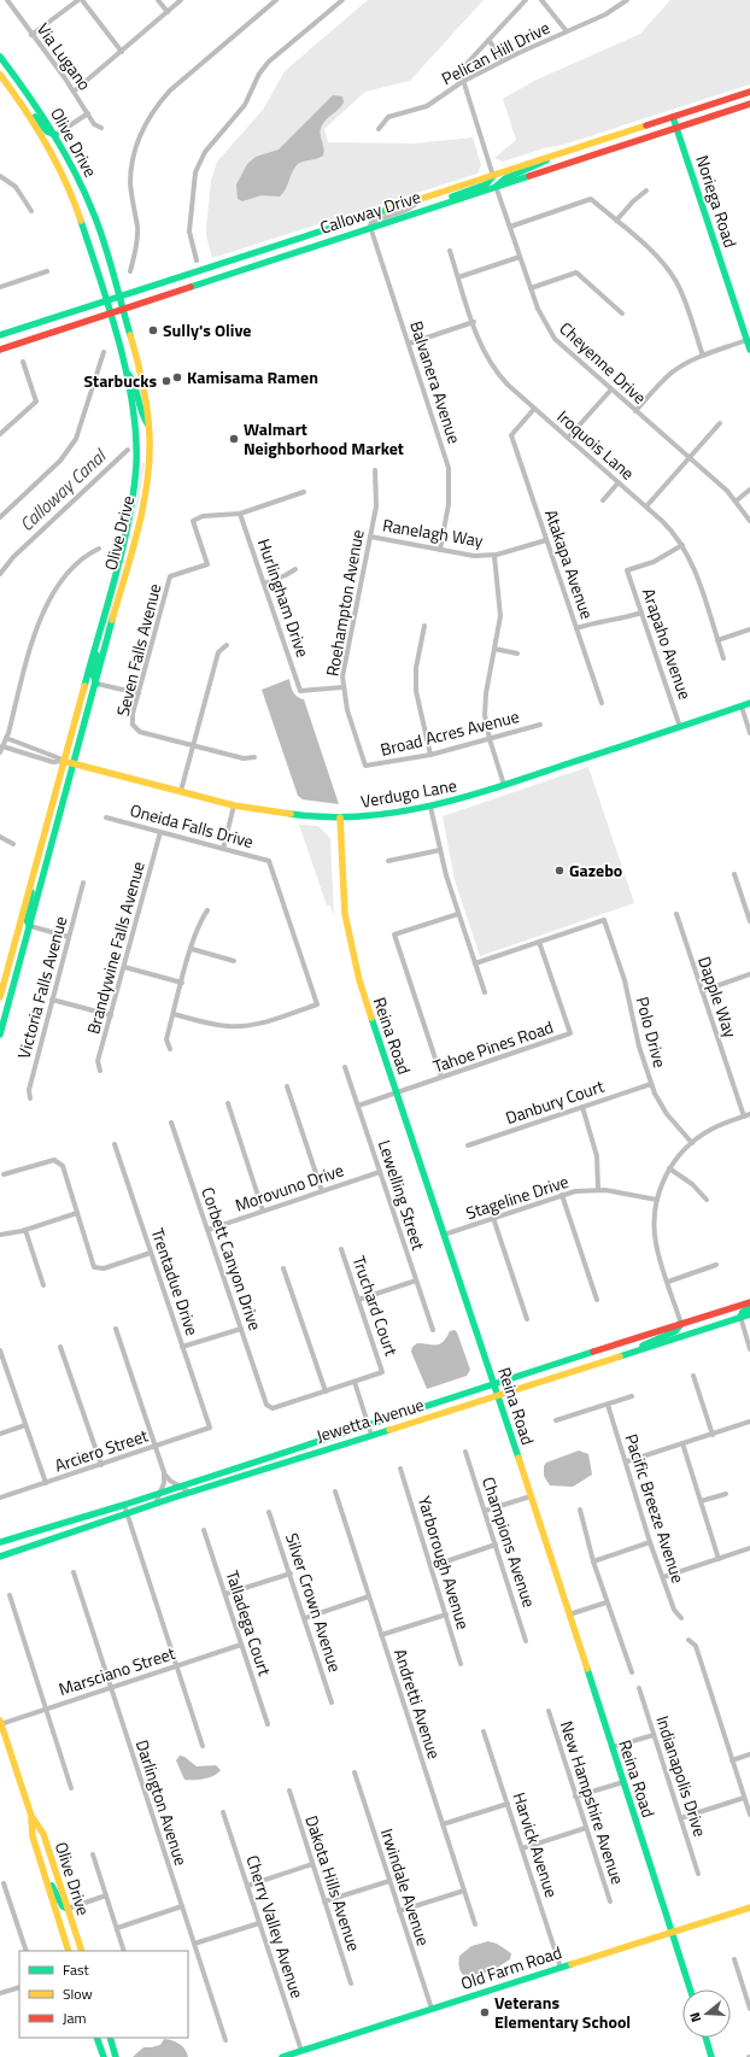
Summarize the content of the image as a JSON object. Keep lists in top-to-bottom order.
{
  "streets": {
    "street": [
      "Pelican Hill Drive",
      "Via Lugano",
      "Olive Drive",
      "Noriega Road",
      "Calloway Drive",
      "Cheyenne Drive",
      "Balvanera Avenue",
      "Iroquois Lane",
      "Ranelagh Way",
      "Atakapa Avenue",
      "Hurlingham Drive",
      "Roehampton Avenue",
      "Arapaho Avenue",
      "Seven Falls Avenue",
      "Broad Acres Avenue",
      "Verdugo Lane",
      "Oneida Falls Drive",
      "Brandywine Falls Avenue",
      "Victoria Falls Avenue",
      "Dapple Way",
      "Polo Drive",
      "Reina Road",
      "Tahoe Pines Road",
      "Danbury Court",
      "Morovuno Drive",
      "Lewelling Street",
      "Stageline Drive",
      "Corbett Canyon Drive",
      "Trentadue Drive",
      "Truchard Court",
      "Jewetta Avenue",
      "Arciero Street",
      "Pacific Breeze Avenue",
      "Champions Avenue",
      "Yarborough Avenue",
      "Silver Crown Avenue",
      "Talladega Court",
      "Marsciano Street",
      "Andretti Avenue",
      "Indianapolis Drive",
      "Darlington Avenue",
      "New Hampshire Avenue",
      "Harvick Avenue",
      "Dakota Hills Avenue",
      "Irwindale Avenue",
      "Cherry Valley Avenue",
      "Old Farm Road"
    ]
  },
  "crossings": [
    ["Olive Drive", "Calloway Drive"],
    ["Olive Drive", "Verdugo Lane"],
    ["Olive Drive", "Marsciano Street"],
    ["Noriega Road", "Calloway Drive"],
    ["Calloway Drive", "Cheyenne Drive"],
    ["Calloway Drive", "Balvanera Avenue"],
    ["Balvanera Avenue", "Ranelagh Way"],
    ["Iroquois Lane", "Atakapa Avenue"],
    ["Iroquois Lane", "Arapaho Avenue"],
    ["Ranelagh Way", "Atakapa Avenue"],
    ["Ranelagh Way", "Roehampton Avenue"],
    ["Hurlingham Drive", "Roehampton Avenue"],
    ["Hurlingham Drive", "Seven Falls Avenue"],
    ["Roehampton Avenue", "Broad Acres Avenue"],
    ["Arapaho Avenue", "Verdugo Lane"],
    ["Verdugo Lane", "Reina Road"],
    ["Oneida Falls Drive", "Brandywine Falls Avenue"],
    ["Polo Drive", "Tahoe Pines Road"],
    ["Polo Drive", "Danbury Court"],
    ["Reina Road", "Tahoe Pines Road"],
    ["Reina Road", "Stageline Drive"],
    ["Reina Road", "Jewetta Avenue"],
    ["Reina Road", "Old Farm Road"],
    ["Tahoe Pines Road", "Lewelling Street"],
    ["Morovuno Drive", "Lewelling Street"],
    ["Morovuno Drive", "Corbett Canyon Drive"],
    ["Trentadue Drive", "Arciero Street"],
    ["Talladega Court", "Marsciano Street"],
    ["Marsciano Street", "Darlington Avenue"],
    ["Harvick Avenue", "Old Farm Road"],
    ["Irwindale Avenue", "Old Farm Road"],
    ["Cherry Valley Avenue", "Old Farm Road"]
  ],
  "water": ["Calloway Canal"],
  "places": [
    "Sully's Olive",
    "Kamisama Ramen",
    "Starbucks",
    "Walmart Neighborhood Market",
    "Gazebo",
    "Veterans Elementary School"
  ],
  "legend": ["Fast", "Slow", "Jam"],
  "north": "left"
}
